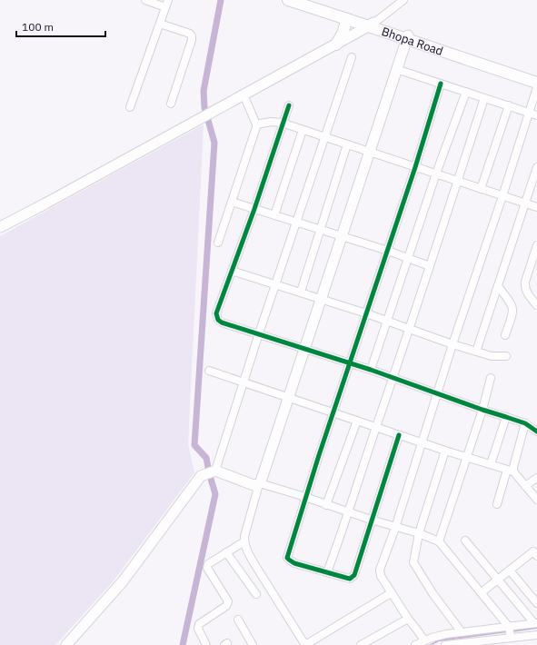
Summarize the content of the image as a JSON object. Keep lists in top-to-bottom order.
{
  "streets": {
    "main road": ["Bhopa Road"]
  },
  "scale_bar": "100 m"
}
